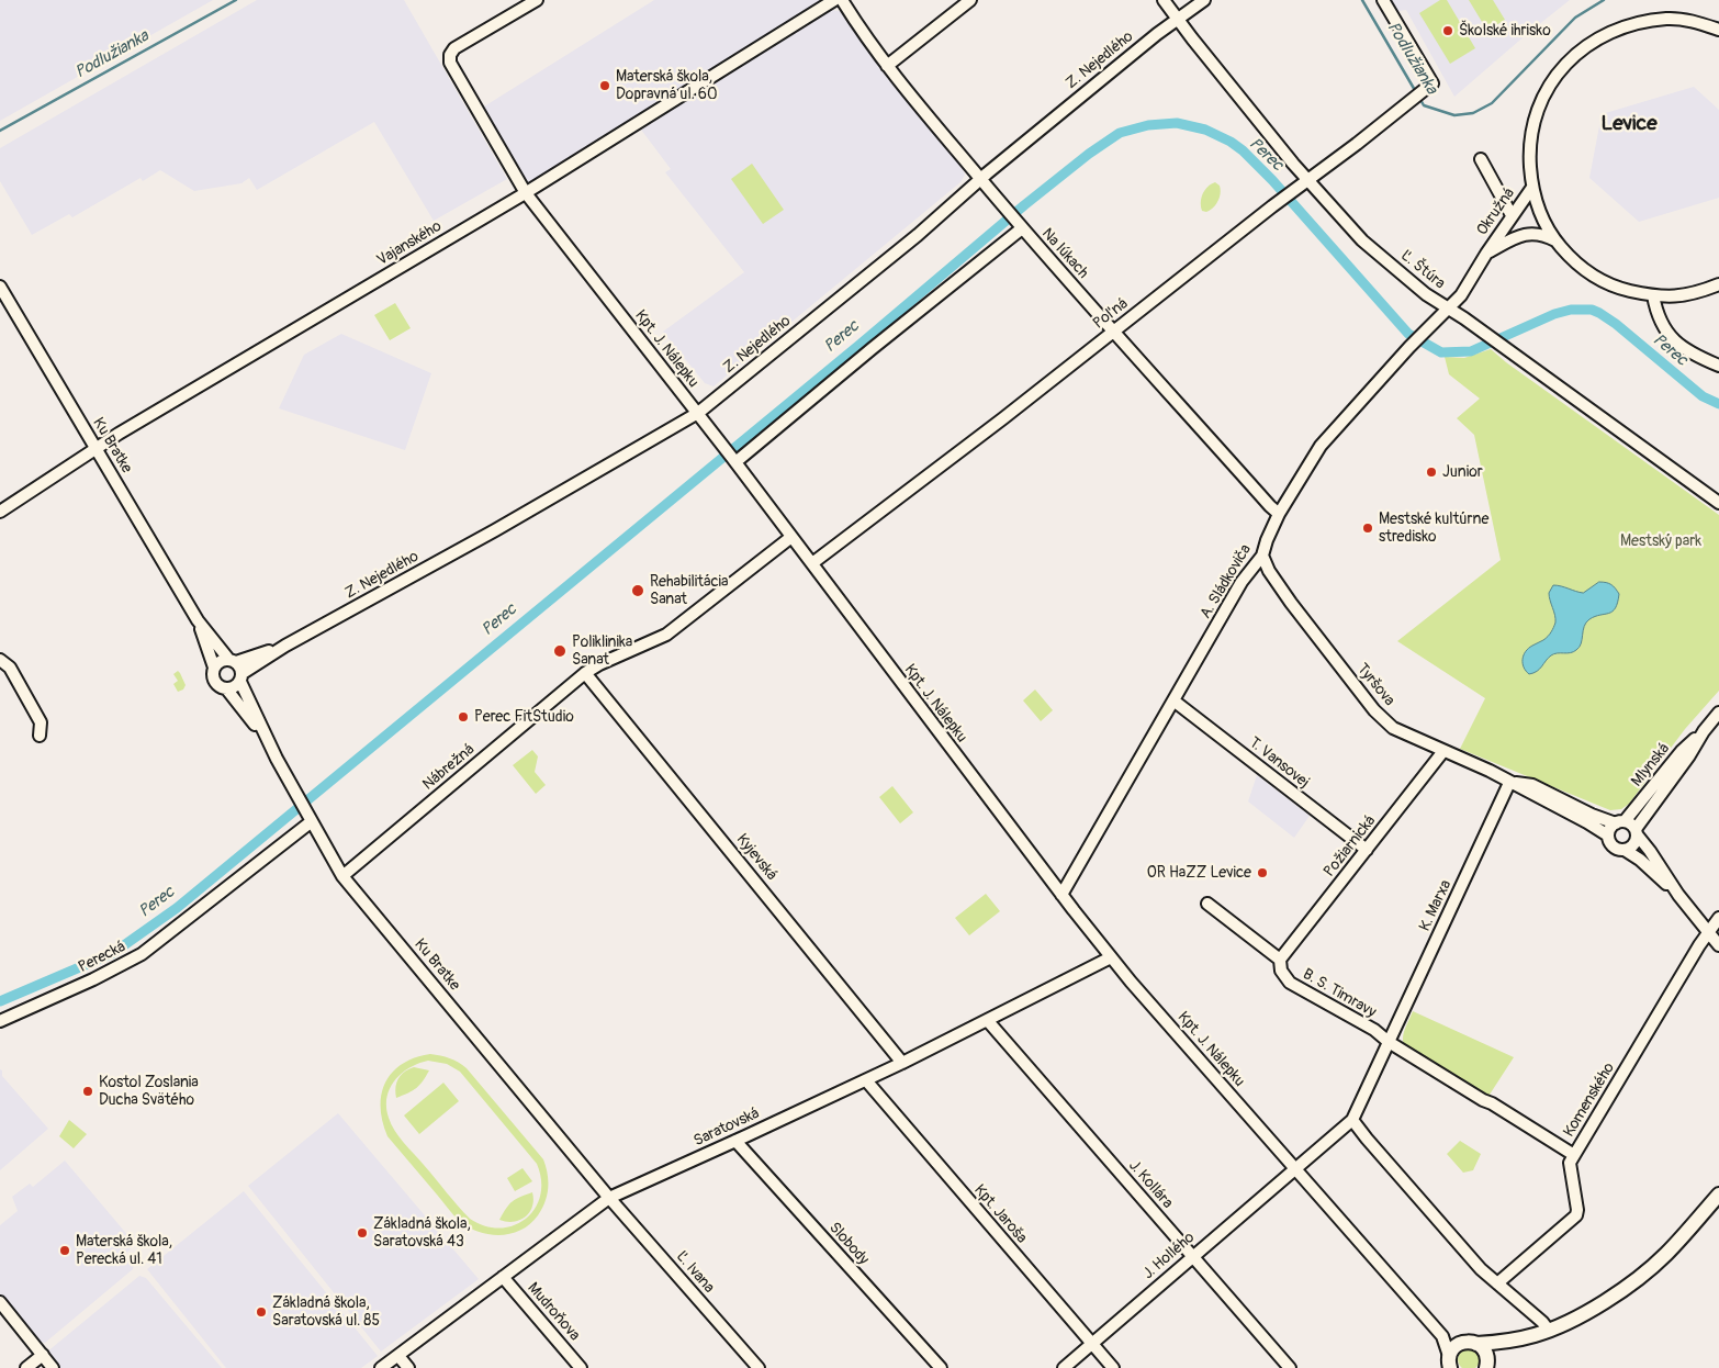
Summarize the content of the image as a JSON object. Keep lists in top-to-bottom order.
{
  "streets": {
    "street": [
      "Z. Nejedlého",
      "Okružná",
      "Vajanského",
      "Na lúkach",
      "Ľ. Štúra",
      "Poľná",
      "Kpt. J. Nálepku",
      "Ku Bratke",
      "A. Sládkoviča",
      "Tyršova",
      "T. Vansovej",
      "Mlynská",
      "Nábrežná",
      "Požiarnická",
      "Kyjevská",
      "K. Marxa",
      "Perecká",
      "B. S. Timravy",
      "Komenského",
      "Saratovská",
      "J. Kollára",
      "Kpt. Jaroša",
      "Slobody",
      "J. Hollého",
      "Ľ. Ivana",
      "Mudroňova"
    ]
  },
  "crossings": [
    ["Z. Nejedlého", "Na lúkach"],
    ["Z. Nejedlého", "Ľ. Štúra"],
    ["Z. Nejedlého", "Kpt. J. Nálepku"],
    ["Z. Nejedlého", "Ku Bratke"],
    ["Okružná", "Ľ. Štúra"],
    ["Okružná", "A. Sládkoviča"],
    ["Vajanského", "Kpt. J. Nálepku"],
    ["Vajanského", "Ku Bratke"],
    ["Na lúkach", "Poľná"],
    ["Na lúkach", "A. Sládkoviča"],
    ["Ľ. Štúra", "Poľná"],
    ["Ľ. Štúra", "A. Sládkoviča"],
    ["Poľná", "Kpt. J. Nálepku"],
    ["Kpt. J. Nálepku", "A. Sládkoviča"],
    ["Kpt. J. Nálepku", "Nábrežná"],
    ["Kpt. J. Nálepku", "K. Marxa"],
    ["Kpt. J. Nálepku", "Saratovská"],
    ["Kpt. J. Nálepku", "J. Hollého"],
    ["Ku Bratke", "Nábrežná"],
    ["Ku Bratke", "Perecká"],
    ["Ku Bratke", "Saratovská"],
    ["Ku Bratke", "Ľ. Ivana"],
    ["A. Sládkoviča", "Tyršova"],
    ["A. Sládkoviča", "T. Vansovej"],
    ["Tyršova", "Mlynská"],
    ["Tyršova", "Požiarnická"],
    ["Tyršova", "K. Marxa"],
    ["T. Vansovej", "Požiarnická"],
    ["Nábrežná", "Kyjevská"],
    ["Požiarnická", "B. S. Timravy"],
    ["Kyjevská", "Saratovská"],
    ["K. Marxa", "B. S. Timravy"],
    ["K. Marxa", "J. Hollého"],
    ["Saratovská", "J. Kollára"],
    ["Saratovská", "Kpt. Jaroša"],
    ["Saratovská", "Slobody"],
    ["Saratovská", "Ľ. Ivana"],
    ["Saratovská", "Mudroňova"],
    ["J. Kollára", "J. Hollého"],
    ["Kpt. Jaroša", "J. Hollého"]
  ],
  "districts": ["Levice"],
  "water": ["Podlužianka", "Perec"],
  "parks": ["Mestský park"],
  "places": [
    "Školské ihrisko",
    "Materská škola, Dopravná ul. 60",
    "Junior",
    "Mestské kultúrne stredisko",
    "Rehabilitácia Sanat",
    "Poliklinika Sanat",
    "Perec FitStudio",
    "OR HaZZ Levice",
    "Kostol Zoslania Ducha Svätého",
    "Základná škola, Saratovská 43",
    "Materská škola, Perecká ul. 41",
    "Základná škola, Saratovská ul. 85"
  ]
}
